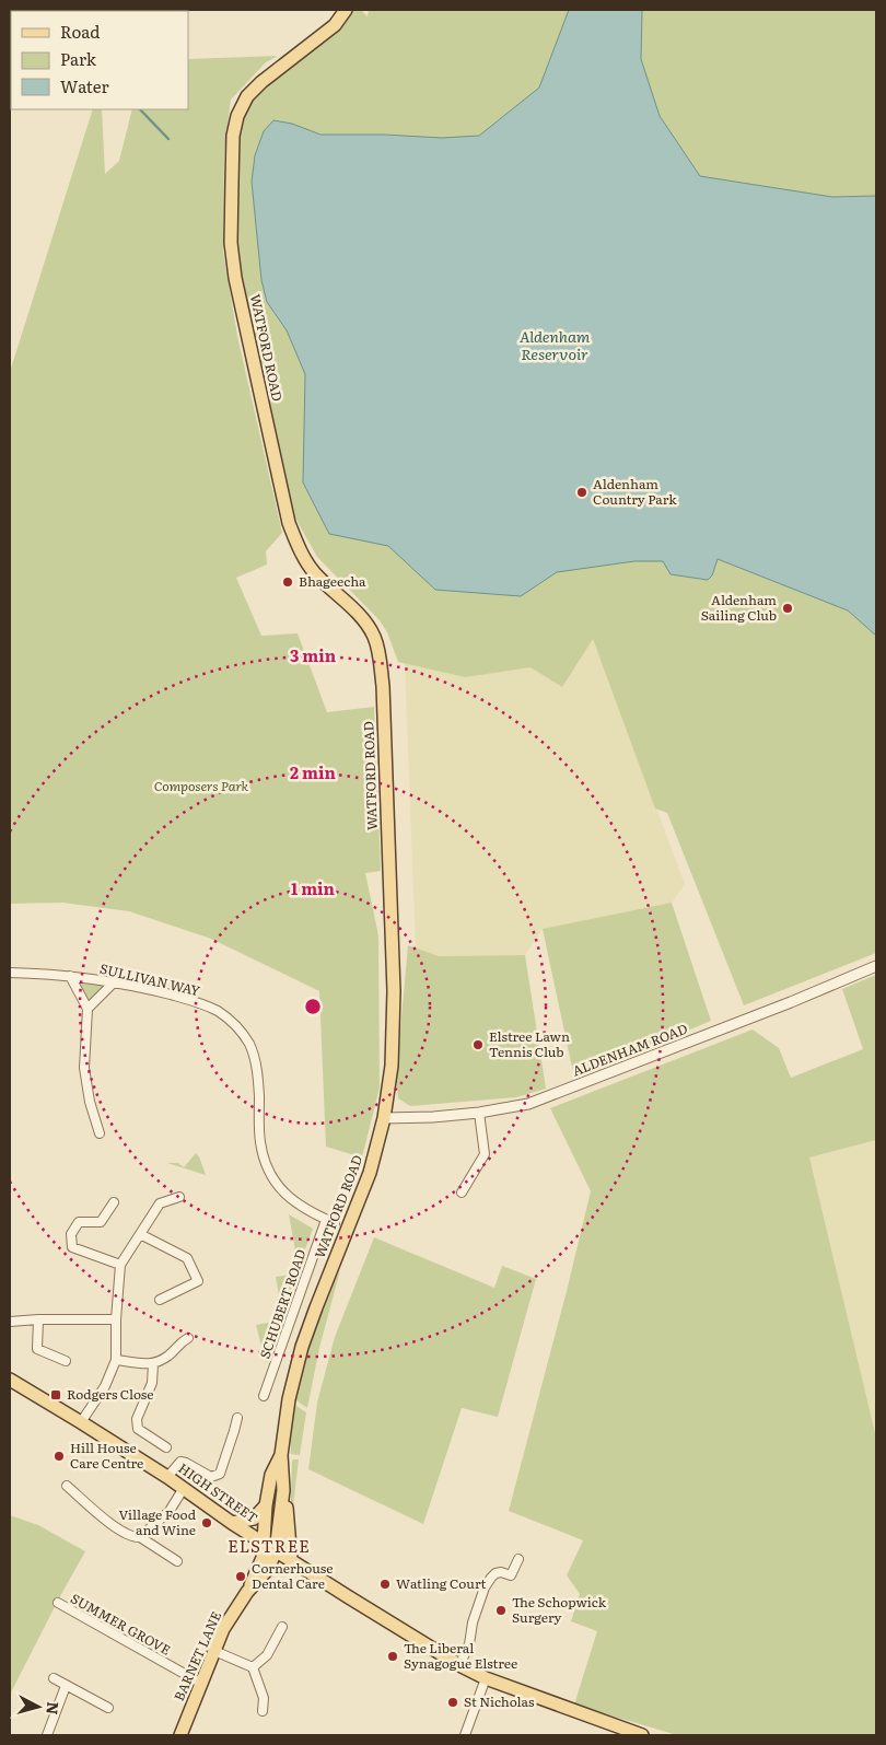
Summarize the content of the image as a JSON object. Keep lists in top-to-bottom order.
{
  "streets": {
    "main road": ["WATFORD ROAD", "HIGH STREET", "BARNET LANE"],
    "street": [
      "SULLIVAN WAY",
      "ALDENHAM ROAD",
      "SCHUBERT ROAD",
      "SUMMER GROVE"
    ]
  },
  "crossings": [
    ["WATFORD ROAD", "ALDENHAM ROAD"],
    ["WATFORD ROAD", "HIGH STREET"],
    ["WATFORD ROAD", "BARNET LANE"],
    ["SULLIVAN WAY", "SCHUBERT ROAD"],
    ["HIGH STREET", "BARNET LANE"],
    ["SUMMER GROVE", "BARNET LANE"]
  ],
  "districts": ["ELSTREE"],
  "water": ["Aldenham Reservoir"],
  "parks": ["Composers Park"],
  "places": {
    "other": [
      "Aldenham Country Park",
      "Bhageecha",
      "Aldenham Sailing Club",
      "Elstree Lawn Tennis Club",
      "Hill House Care Centre",
      "Village Food and Wine",
      "Cornerhouse Dental Care",
      "Watling Court",
      "The Schopwick Surgery",
      "The Liberal Synagogue Elstree",
      "St Nicholas"
    ],
    "transit": ["Rodgers Close"]
  },
  "legend": ["Road", "Park", "Water"],
  "north": "right",
  "rings": ["3 min", "2 min", "1 min"]
}
